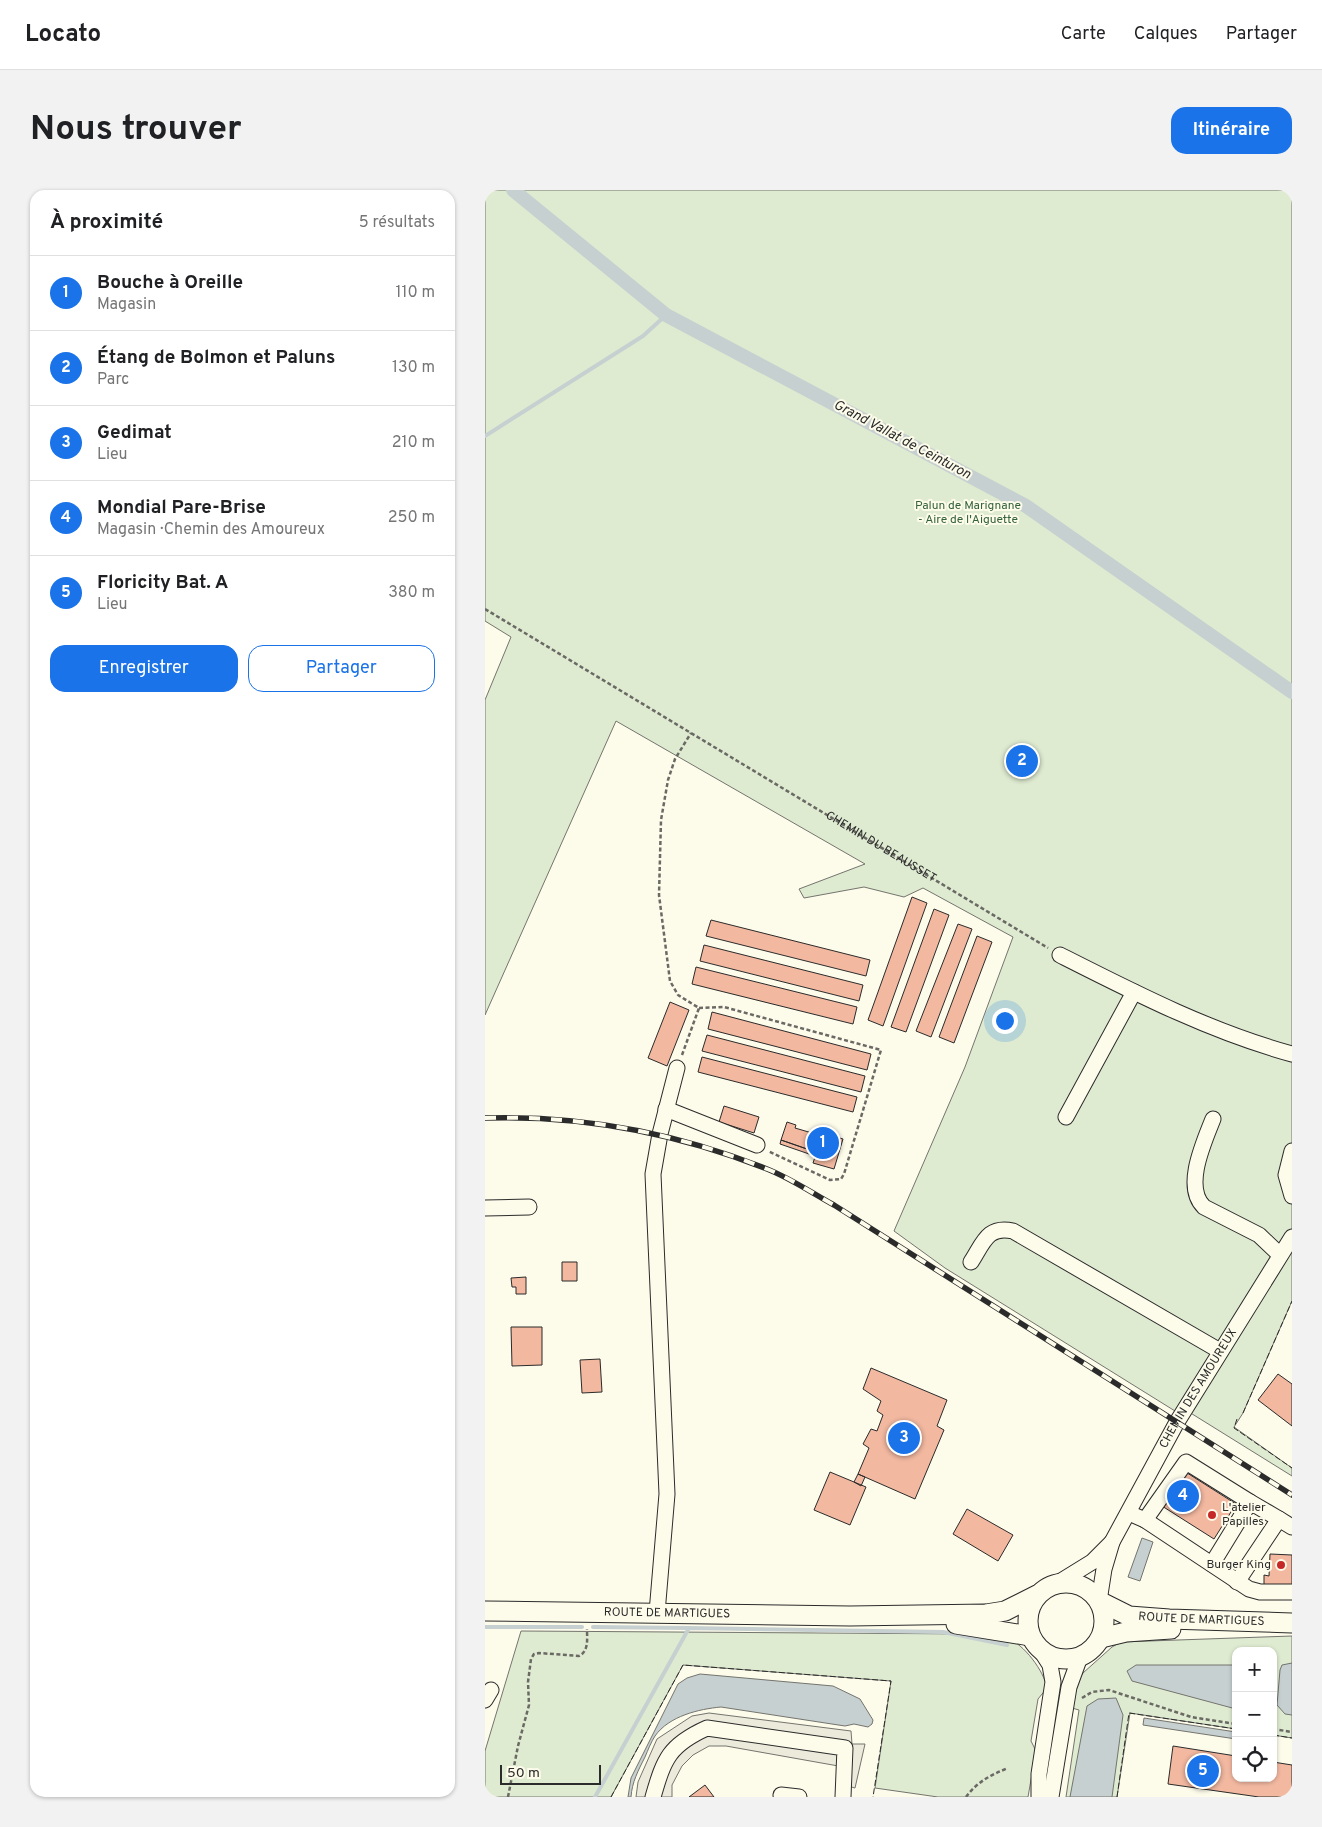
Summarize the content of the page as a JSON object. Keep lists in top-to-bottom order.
{
  "streets": {
    "main road": ["ROUTE DE MARTIGUES"],
    "street": ["CHEMIN DES AMOUREUX"],
    "path": ["CHEMIN DU BEAUSSET"]
  },
  "crossings": [
    ["CHEMIN DES AMOUREUX", "ROUTE DE MARTIGUES"]
  ],
  "water": ["Grand Vallat de Ceinturon"],
  "parks": ["Palun de Marignane - Aire de l'Aiguette"],
  "places": ["L'atelier Papilles", "Burger King"],
  "scale_bar": "50 m",
  "page": {
    "header": "Locato",
    "nav": ["Carte", "Calques", "Partager"],
    "buttons": [
      "Itinéraire",
      ["Enregistrer", "Partager"]
    ],
    "title": "Nous trouver",
    "heading": ["À proximité", "5 résultats"],
    "list": [
      {
        "mark": "1",
        "name": "Bouche à Oreille",
        "note": "Magasin",
        "value": "110 m"
      },
      {
        "mark": "2",
        "name": "Étang de Bolmon et Paluns",
        "note": "Parc",
        "value": "130 m"
      },
      {
        "mark": "3",
        "name": "Gedimat",
        "note": "Lieu",
        "value": "210 m"
      },
      {
        "mark": "4",
        "name": "Mondial Pare-Brise",
        "note": "Magasin · Chemin des Amoureux",
        "value": "250 m"
      },
      {
        "mark": "5",
        "name": "Floricity Bat. A",
        "note": "Lieu",
        "value": "380 m"
      }
    ],
    "pins": [
      "2",
      "1",
      "3",
      "4",
      "5"
    ],
    "map_buttons": ["+", "−"],
    "scale": "50 m"
  }
}
